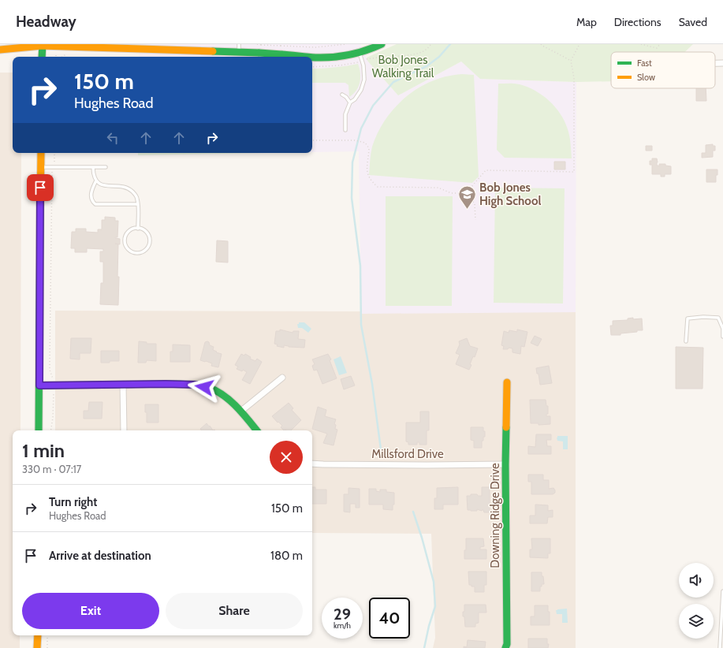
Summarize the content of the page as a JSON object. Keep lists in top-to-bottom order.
{
  "streets": {
    "street": ["Millsford Drive", "Downing Ridge Drive"]
  },
  "crossings": [
    ["Millsford Drive", "Downing Ridge Drive"]
  ],
  "parks": ["Bob Jones Walking Trail"],
  "places": {
    "school or university": ["Bob Jones High School"]
  },
  "legend": ["Fast", "Slow"],
  "page": {
    "header": "Headway",
    "nav": ["Map", "Directions", "Saved"],
    "turn": ["150 m", "Hughes Road"],
    "heading": ["1 min", "330 m · 07:17"],
    "list": [
      {
        "name": "Turn right",
        "note": "Hughes Road",
        "value": "150 m"
      },
      {
        "name": "Arrive at destination",
        "value": "180 m"
      }
    ],
    "buttons": ["Exit", "Share"],
    "speed": "29 km/h",
    "limit": "40"
  }
}
